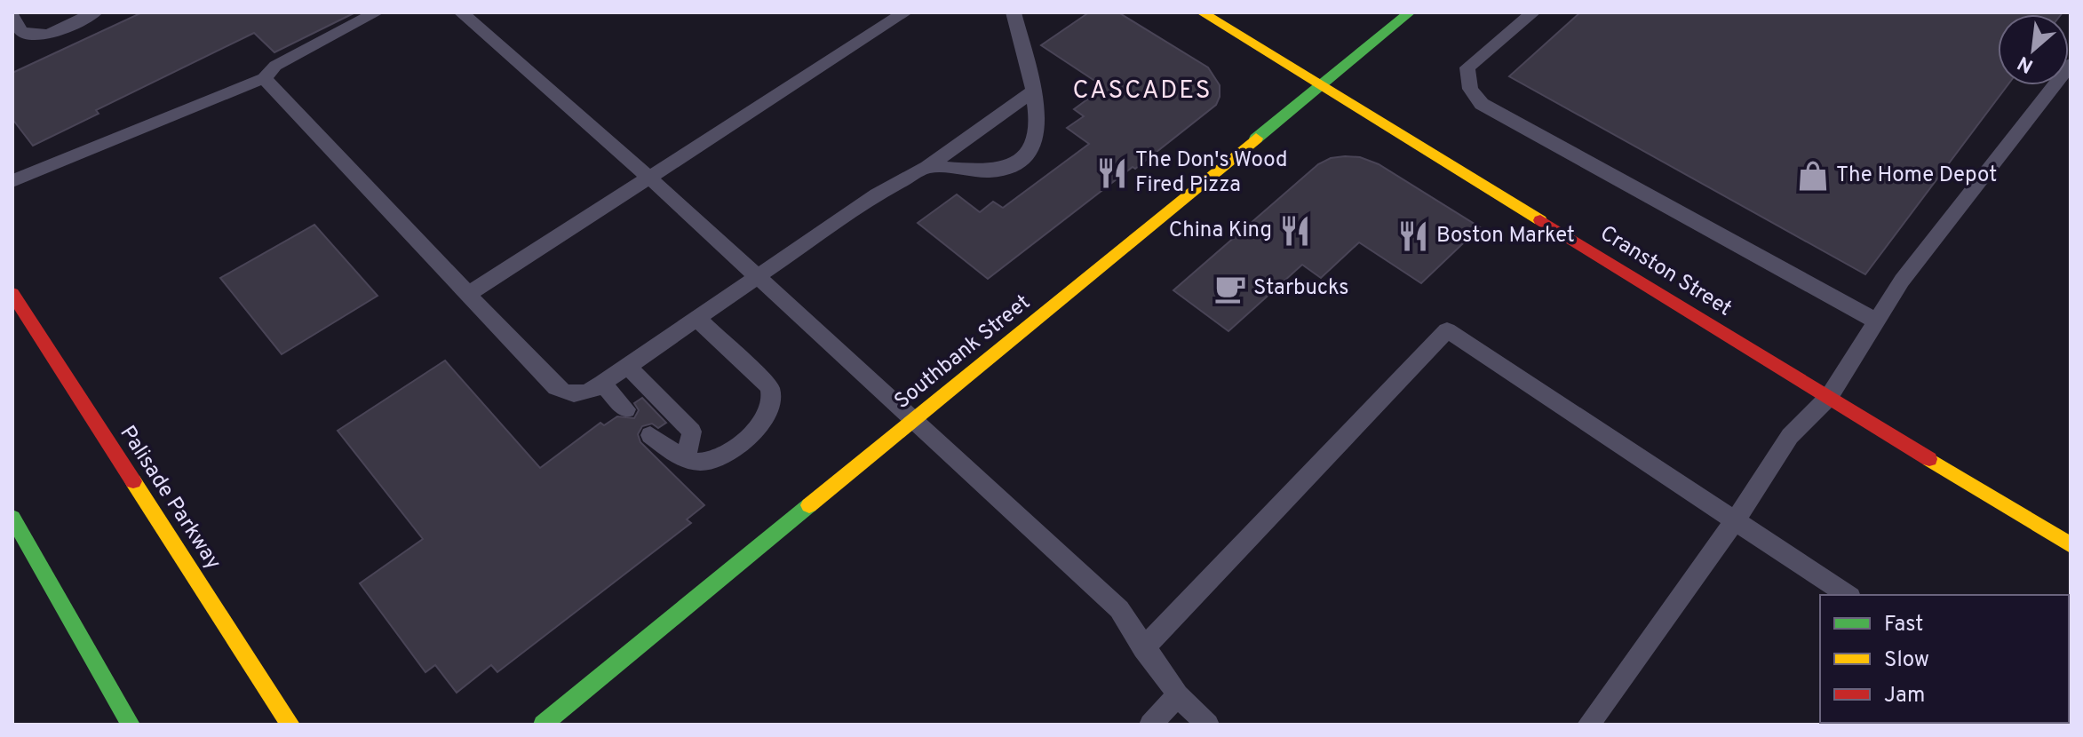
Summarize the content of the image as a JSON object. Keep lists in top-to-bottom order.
{
  "streets": {
    "street": ["Cranston Street", "Southbank Street", "Palisade Parkway"]
  },
  "crossings": [
    ["Cranston Street", "Southbank Street"]
  ],
  "districts": ["CASCADES"],
  "places": {
    "restaurant": ["The Don's Wood Fired Pizza", "China King", "Boston Market"],
    "shop": ["The Home Depot"],
    "cafe": ["Starbucks"]
  },
  "legend": ["Fast", "Slow", "Jam"],
  "north": "bottom left"
}
